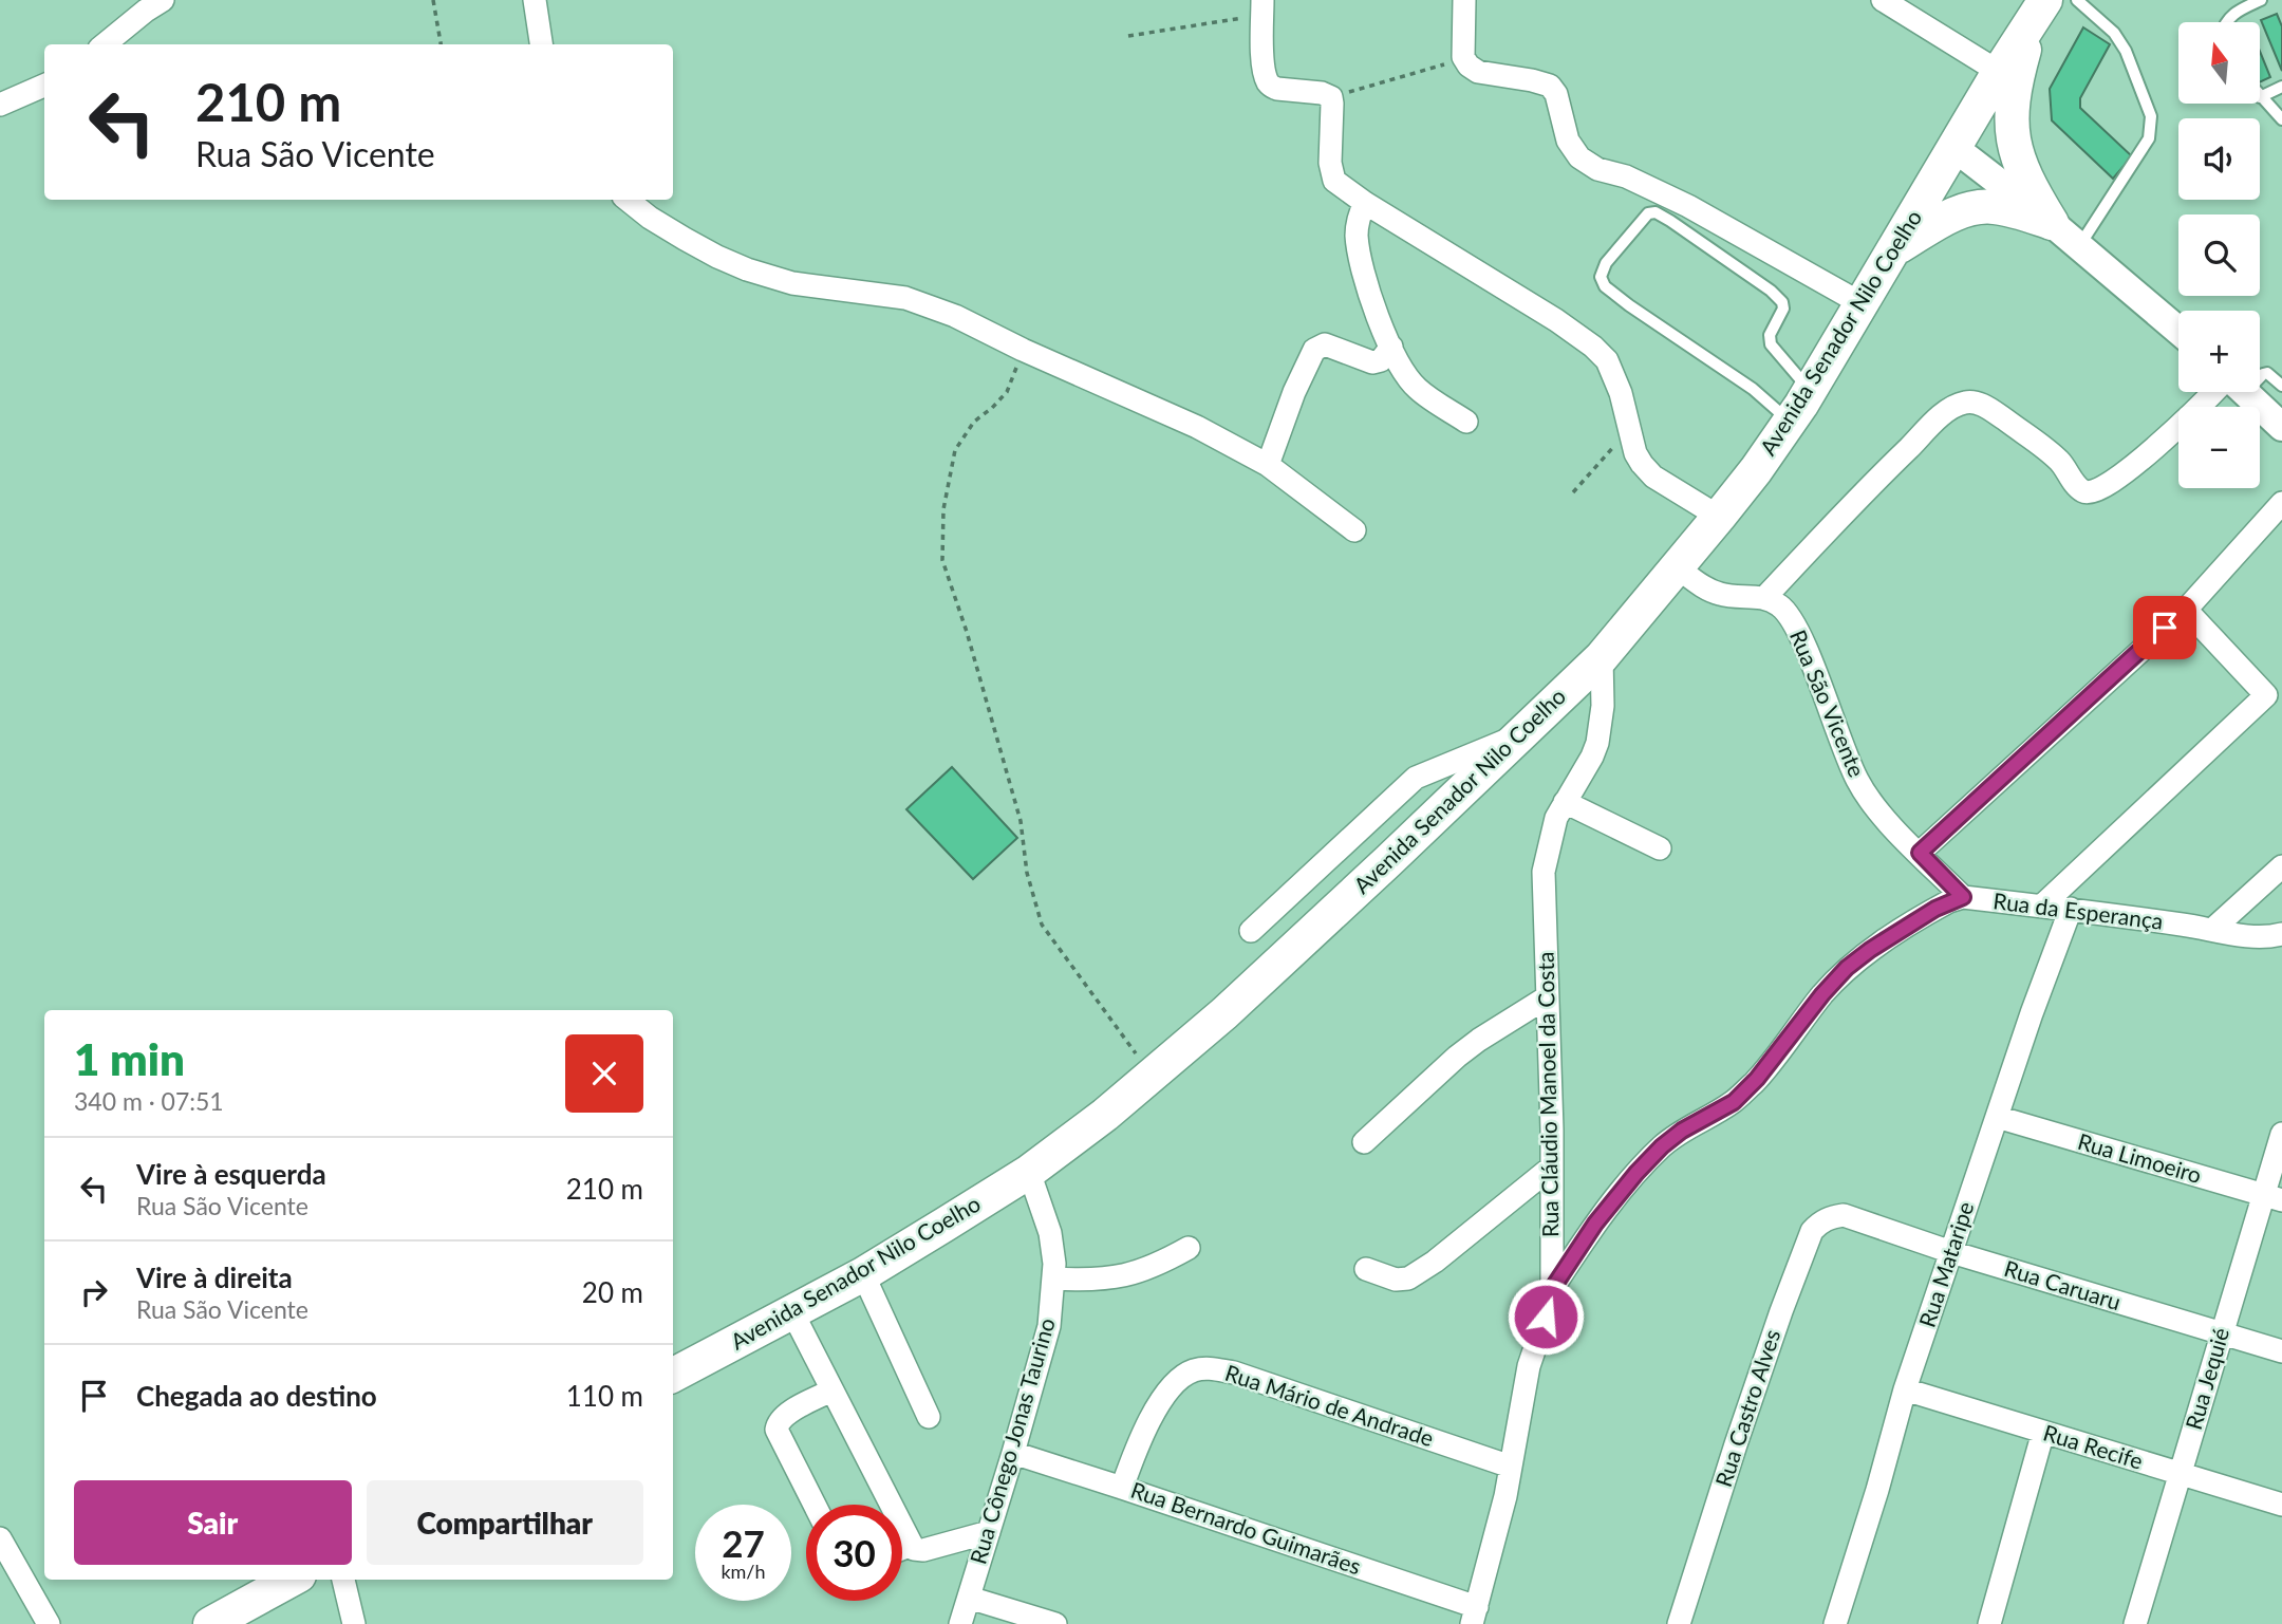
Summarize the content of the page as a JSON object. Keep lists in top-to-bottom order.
{
  "streets": {
    "main road": ["Avenida Senador Nilo Coelho"],
    "street": [
      "Rua São Vicente",
      "Rua da Esperança",
      "Rua Cláudio Manoel da Costa",
      "Rua Limoeiro",
      "Rua Mataripe",
      "Rua Caruaru",
      "Rua Jequié",
      "Rua Mário de Andrade",
      "Rua Castro Alves",
      "Rua Cônego Jonas Taurino",
      "Rua Recife",
      "Rua Bernardo Guimarães"
    ]
  },
  "crossings": [
    ["Avenida Senador Nilo Coelho", "Rua Cláudio Manoel da Costa"],
    ["Avenida Senador Nilo Coelho", "Rua Cônego Jonas Taurino"],
    ["Rua São Vicente", "Rua da Esperança"],
    ["Rua da Esperança", "Rua Cláudio Manoel da Costa"],
    ["Rua da Esperança", "Rua Mataripe"],
    ["Rua Cláudio Manoel da Costa", "Rua Mário de Andrade"],
    ["Rua Cláudio Manoel da Costa", "Rua Bernardo Guimarães"],
    ["Rua Limoeiro", "Rua Mataripe"],
    ["Rua Limoeiro", "Rua Jequié"],
    ["Rua Mataripe", "Rua Caruaru"],
    ["Rua Mataripe", "Rua Recife"],
    ["Rua Caruaru", "Rua Jequié"],
    ["Rua Caruaru", "Rua Castro Alves"],
    ["Rua Jequié", "Rua Recife"],
    ["Rua Mário de Andrade", "Rua Bernardo Guimarães"],
    ["Rua Cônego Jonas Taurino", "Rua Bernardo Guimarães"]
  ],
  "north": "top",
  "page": {
    "map_buttons": ["+", "−"],
    "turn": ["210 m", "Rua São Vicente"],
    "heading": ["1 min", "340 m · 07:51"],
    "list": [
      {
        "name": "Vire à esquerda",
        "note": "Rua São Vicente",
        "value": "210 m"
      },
      {
        "name": "Vire à direita",
        "note": "Rua São Vicente",
        "value": "20 m"
      },
      {
        "name": "Chegada ao destino",
        "value": "110 m"
      }
    ],
    "buttons": ["Sair", "Compartilhar"],
    "speed": "27 km/h",
    "limit": "30"
  }
}
